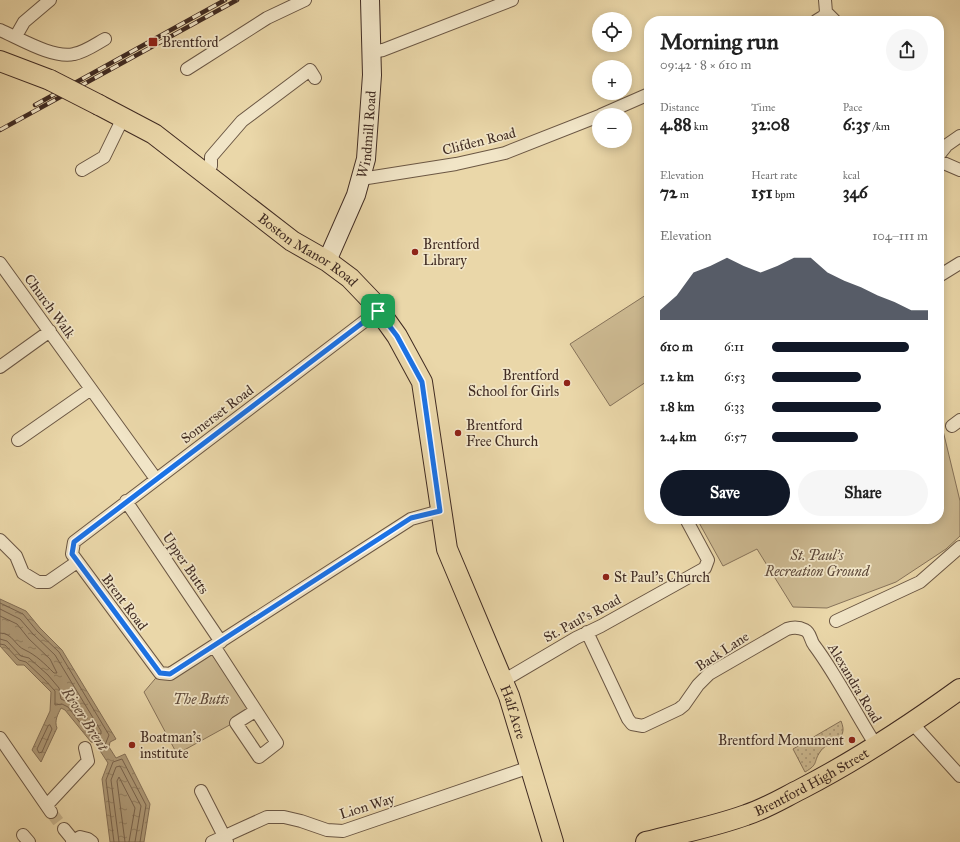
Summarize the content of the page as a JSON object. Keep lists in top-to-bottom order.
{
  "streets": {
    "main road": [
      "Windmill Road",
      "Boston Manor Road",
      "Half Acre",
      "Brentford High Street"
    ],
    "street": [
      "Clifden Road",
      "Church Walk",
      "Somerset Road",
      "Upper Butts",
      "Brent Road",
      "St. Paul's Road",
      "Back Lane",
      "Alexandra Road",
      "Lion Way"
    ]
  },
  "crossings": [
    ["Windmill Road", "Clifden Road"],
    ["Windmill Road", "Boston Manor Road"],
    ["Boston Manor Road", "Somerset Road"],
    ["Boston Manor Road", "Half Acre"],
    ["Somerset Road", "Upper Butts"],
    ["Somerset Road", "Brent Road"],
    ["Upper Butts", "Brent Road"],
    ["St. Paul's Road", "Back Lane"],
    ["St. Paul's Road", "Half Acre"],
    ["Back Lane", "Alexandra Road"],
    ["Alexandra Road", "Brentford High Street"],
    ["Half Acre", "Lion Way"]
  ],
  "water": ["River Brent"],
  "parks": ["St. Paul's Recreation Ground", "The Butts"],
  "places": {
    "transit": ["Brentford"],
    "other": [
      "Brentford Library",
      "Brentford School for Girls",
      "Brentford Free Church",
      "St Paul's Church",
      "Brentford Monument",
      "Boatman's institute"
    ]
  },
  "page": {
    "map_buttons": ["+", "−"],
    "heading": ["Morning run", "09:42 · 8 × 610 m"],
    "stats": [
      ["Distance", "4.88 km"],
      ["Time", "32:08"],
      ["Pace", "6:35 /km"],
      ["Elevation", "72 m"],
      ["Heart rate", "151 bpm"],
      ["kcal", "346"]
    ],
    "chart": ["Elevation", "104–111 m"],
    "list": [
      {
        "name": "610 m",
        "note": "6:11"
      },
      {
        "name": "1.2 km",
        "note": "6:53"
      },
      {
        "name": "1.8 km",
        "note": "6:33"
      },
      {
        "name": "2.4 km",
        "note": "6:57"
      }
    ],
    "buttons": ["Save", "Share"]
  }
}
